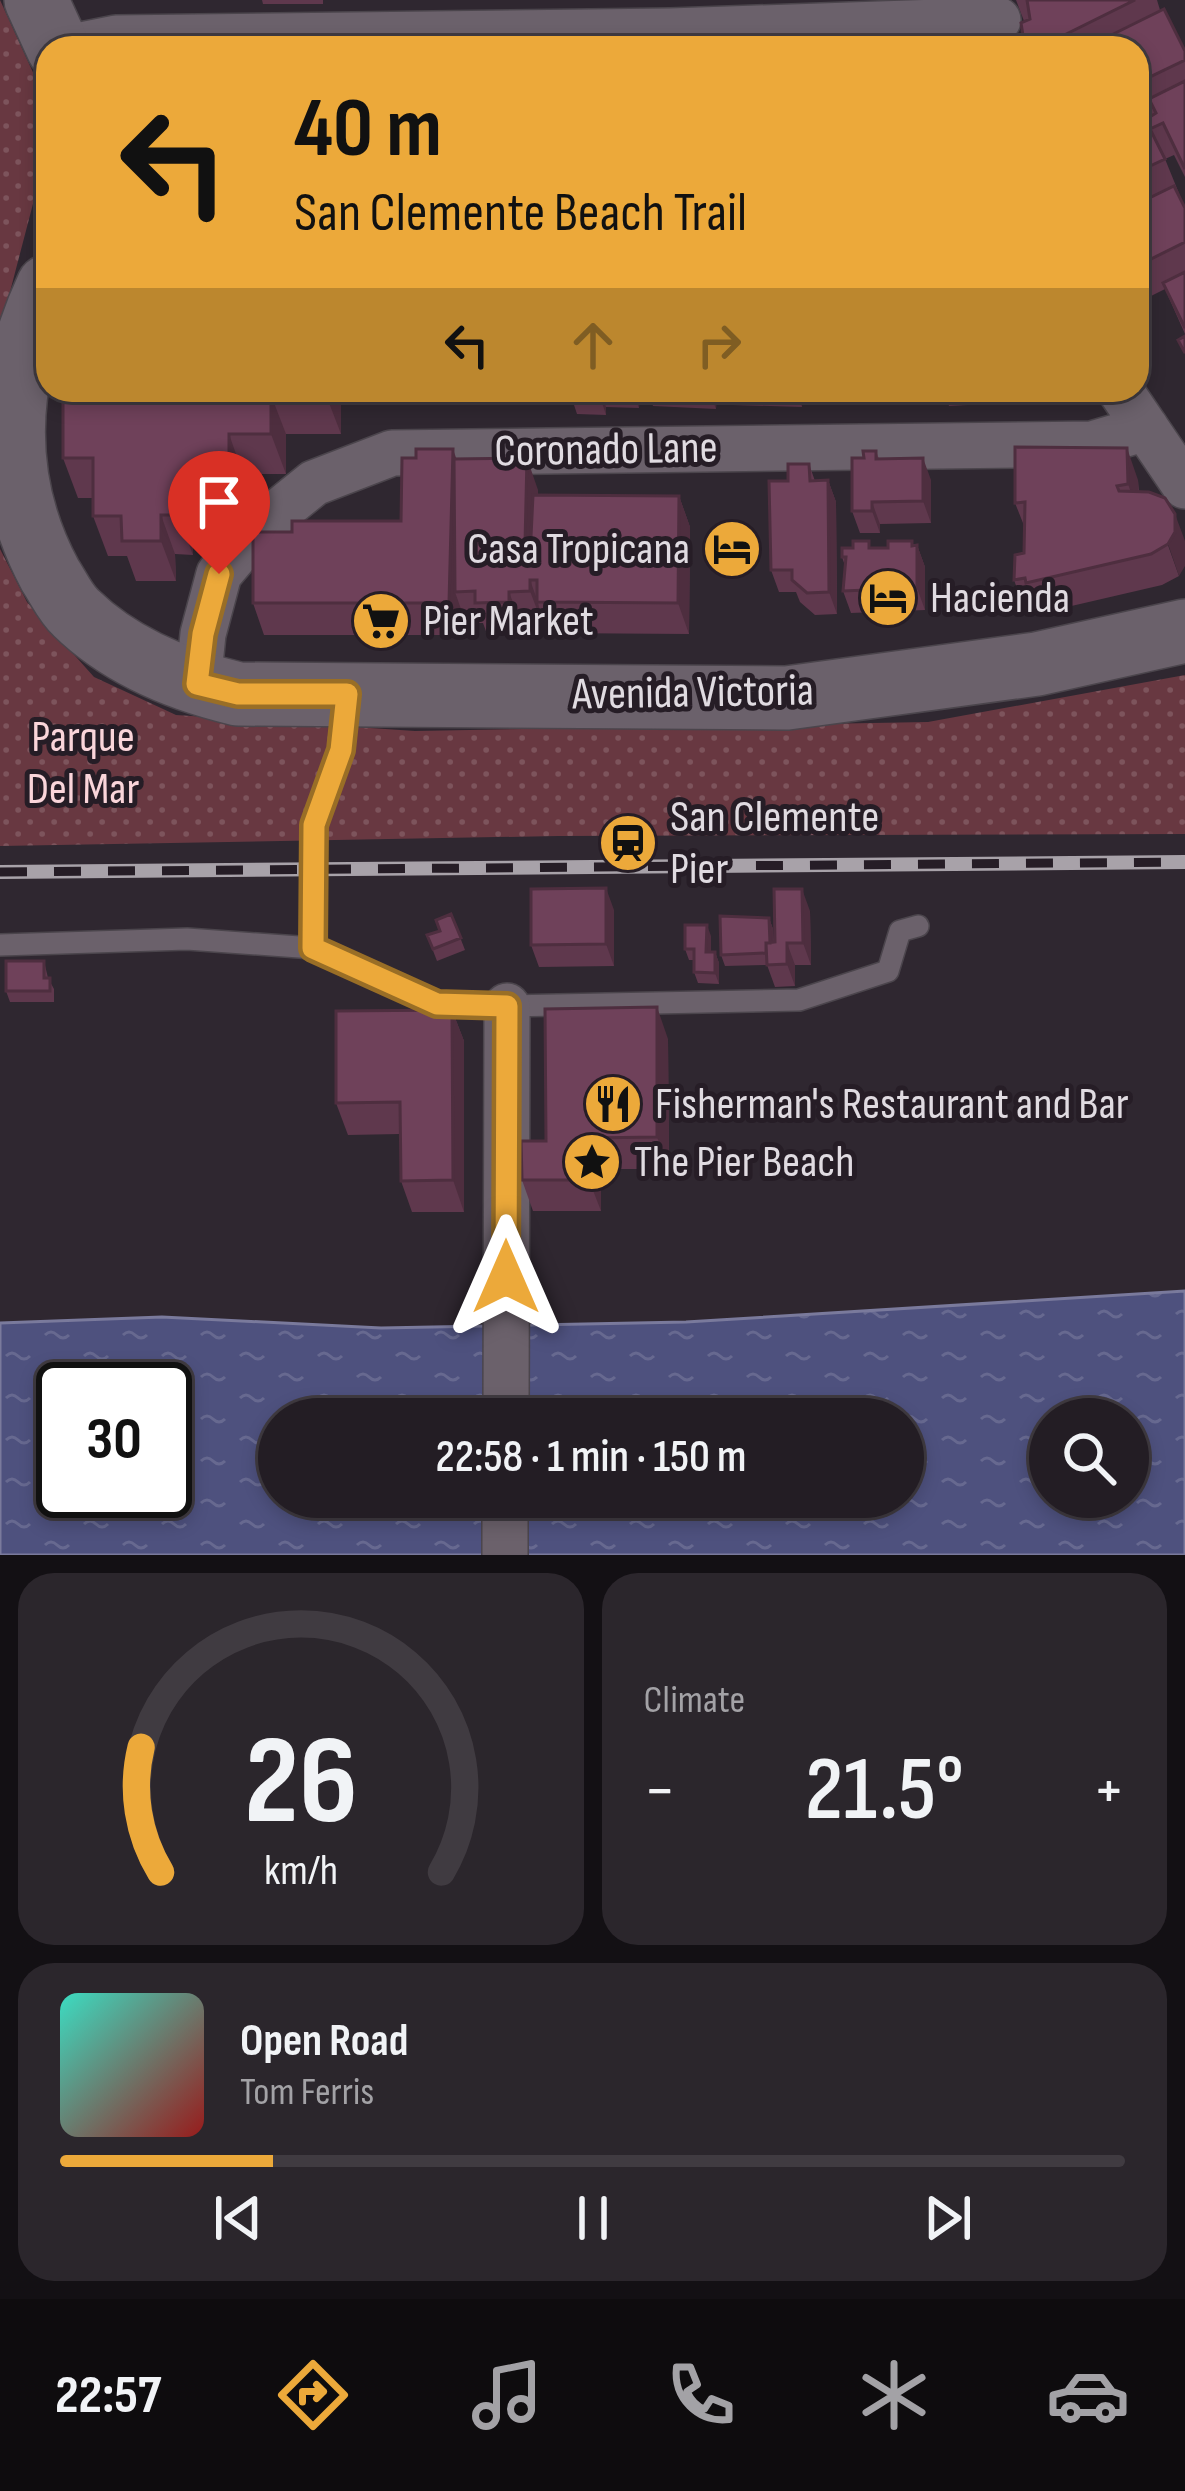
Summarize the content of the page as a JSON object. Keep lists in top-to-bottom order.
{
  "streets": {
    "main road": ["Avenida Victoria"],
    "street": ["Coronado Lane"]
  },
  "crossings": [
    ["Coronado Lane", "Avenida Victoria"]
  ],
  "parks": ["Parque Del Mar"],
  "places": {
    "hotel": ["Casa Tropicana", "Hacienda"],
    "supermarket": ["Pier Market"],
    "station": ["San Clemente Pier"],
    "restaurant": ["Fisherman's Restaurant and Bar"],
    "place": ["The Pier Beach"]
  },
  "page": {
    "turn": ["40 m", "San Clemente Beach Trail"],
    "limit": "30",
    "trip": "22:58 · 1 min · 150 m",
    "tile": "Climate",
    "heat": ["−", "21.5°", "+"],
    "song": ["Open Road", "Tom Ferris"],
    "tabs": "22:57",
    "gauge": ["26", "km/h"]
  }
}
